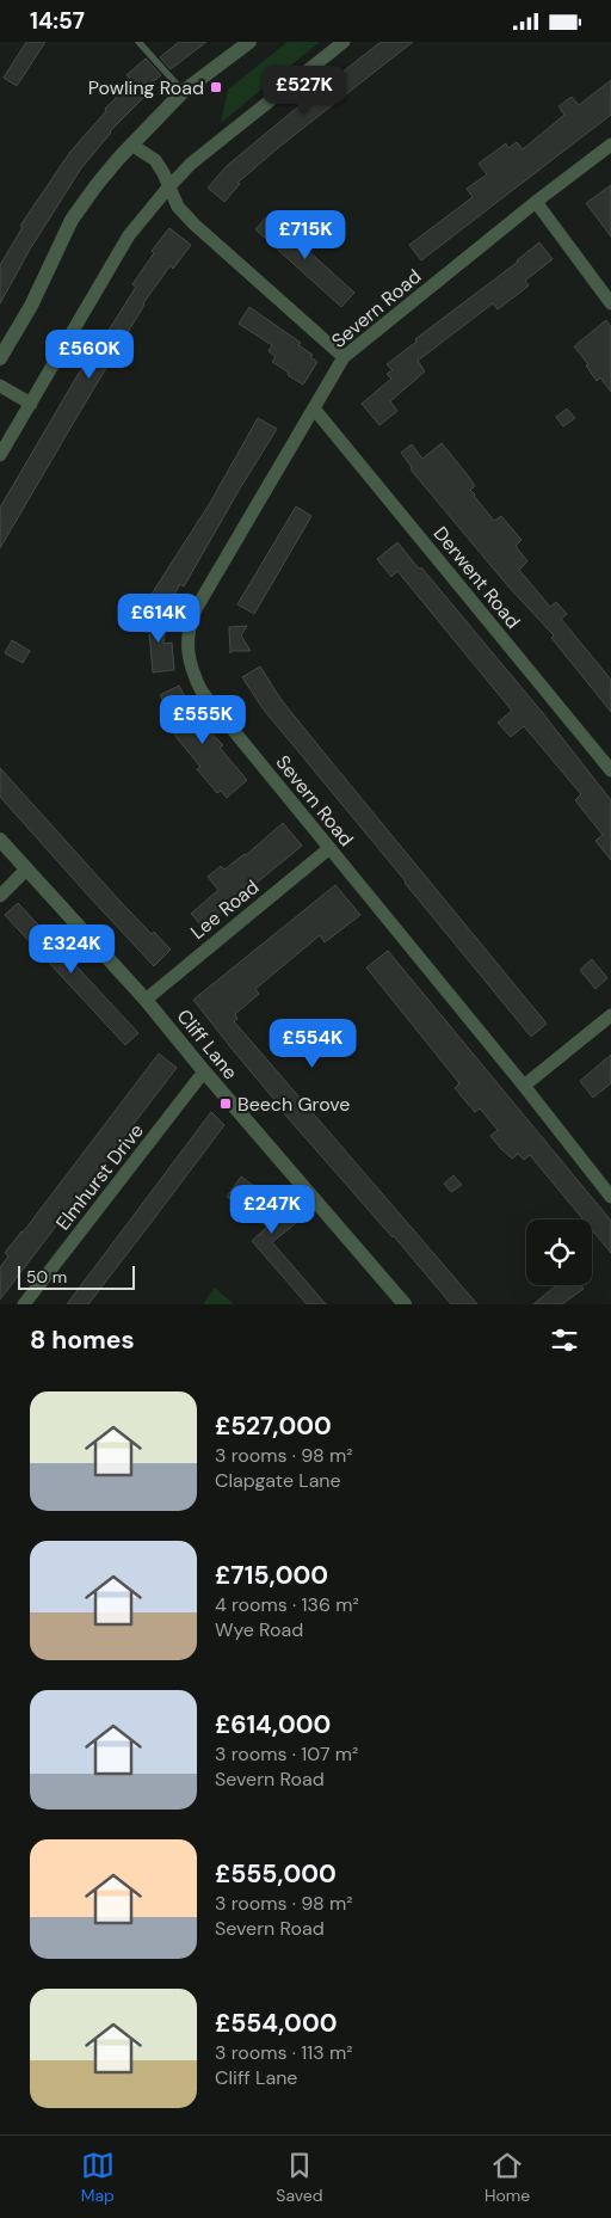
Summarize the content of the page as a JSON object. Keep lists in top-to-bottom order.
{
  "streets": {
    "street": [
      "Severn Road",
      "Derwent Road",
      "Lee Road",
      "Cliff Lane",
      "Elmhurst Drive"
    ]
  },
  "crossings": [
    ["Severn Road", "Derwent Road"],
    ["Severn Road", "Lee Road"],
    ["Lee Road", "Cliff Lane"],
    ["Cliff Lane", "Elmhurst Drive"]
  ],
  "places": {
    "transit": ["Powling Road", "Beech Grove"]
  },
  "scale_bar": "50 m",
  "page": {
    "status": "14:57",
    "price": [
      "£527K",
      "£715K",
      "£560K",
      "£614K",
      "£555K",
      "£324K",
      "£554K",
      "£247K"
    ],
    "scale": "50 m",
    "heading": "8 homes",
    "list": [
      {
        "name": "£527,000",
        "note": "3 rooms · 98 m² · Clapgate Lane"
      },
      {
        "name": "£715,000",
        "note": "4 rooms · 136 m² · Wye Road"
      },
      {
        "name": "£614,000",
        "note": "3 rooms · 107 m² · Severn Road"
      },
      {
        "name": "£555,000",
        "note": "3 rooms · 98 m² · Severn Road"
      },
      {
        "name": "£554,000",
        "note": "3 rooms · 113 m² · Cliff Lane"
      }
    ],
    "tabs": ["Map", "Saved", "Home"]
  }
}
